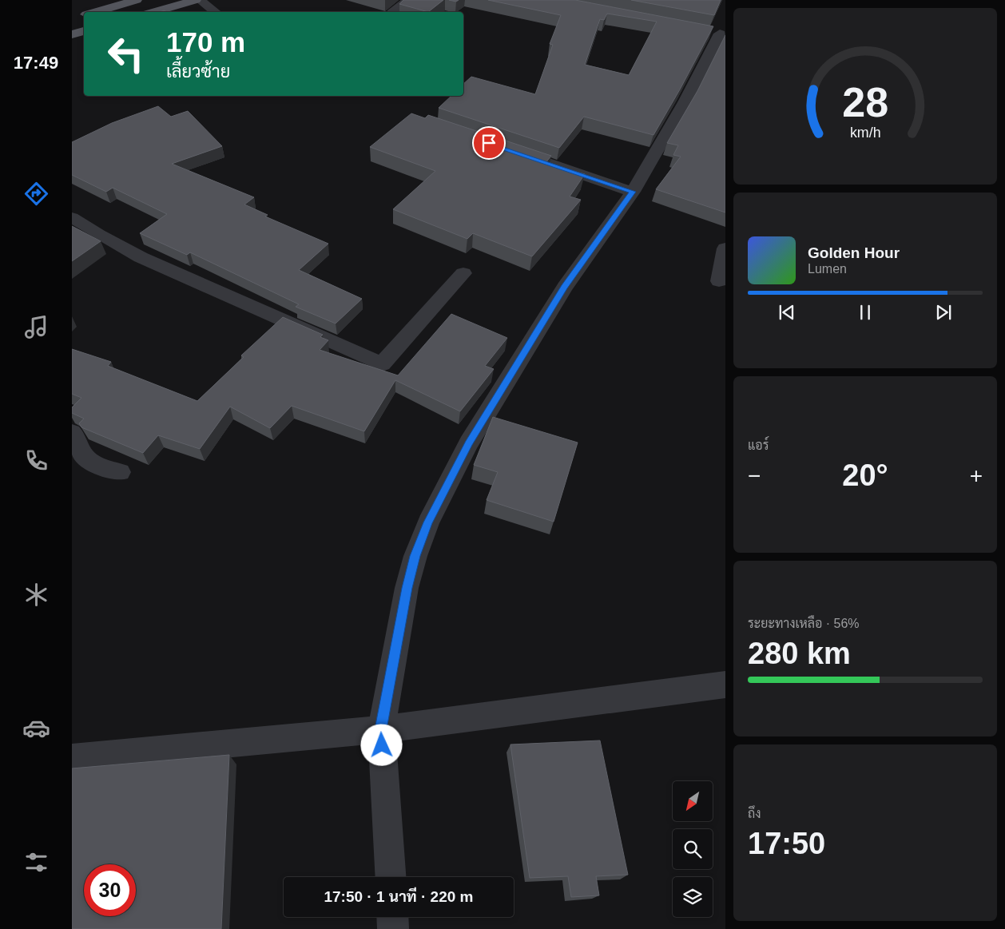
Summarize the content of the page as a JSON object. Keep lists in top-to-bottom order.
{
  "north": "bottom left",
  "page": {
    "tabs": "17:49",
    "turn": ["170 m", "เลี้ยวซ้าย"],
    "song": ["Golden Hour", "Lumen"],
    "tile": [
      "แอร์",
      ["ระยะทางเหลือ · 56%", "280 km"],
      ["ถึง", "17:50"]
    ],
    "heat": ["−", "20°", "+"],
    "limit": "30",
    "trip": "17:50 · 1 นาที · 220 m",
    "gauge": ["28", "km/h"]
  }
}
